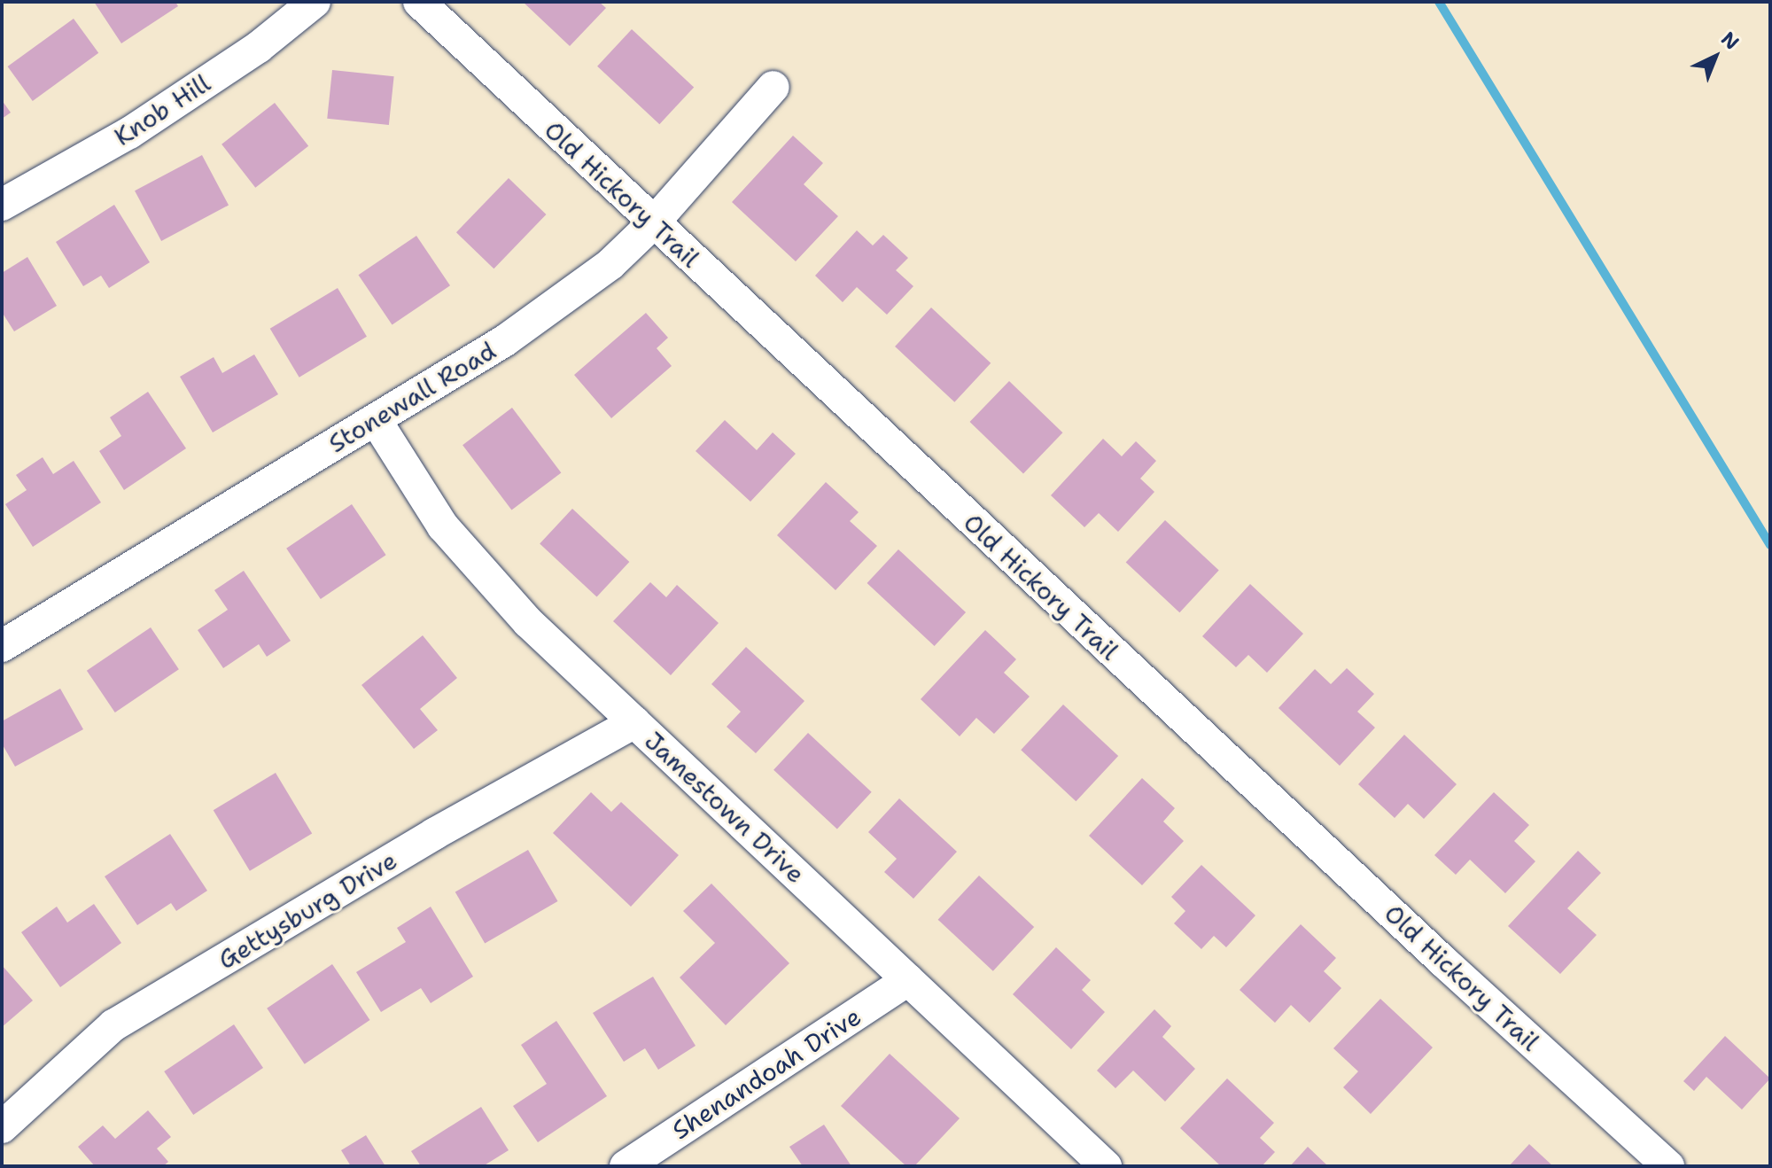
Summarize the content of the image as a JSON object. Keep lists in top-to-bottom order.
{
  "streets": {
    "street": [
      "Knob Hill",
      "Old Hickory Trail",
      "Stonewall Road",
      "Jamestown Drive",
      "Gettysburg Drive",
      "Shenandoah Drive"
    ]
  },
  "crossings": [
    ["Old Hickory Trail", "Stonewall Road"],
    ["Stonewall Road", "Jamestown Drive"],
    ["Jamestown Drive", "Gettysburg Drive"],
    ["Jamestown Drive", "Shenandoah Drive"]
  ],
  "north": "top right"
}
